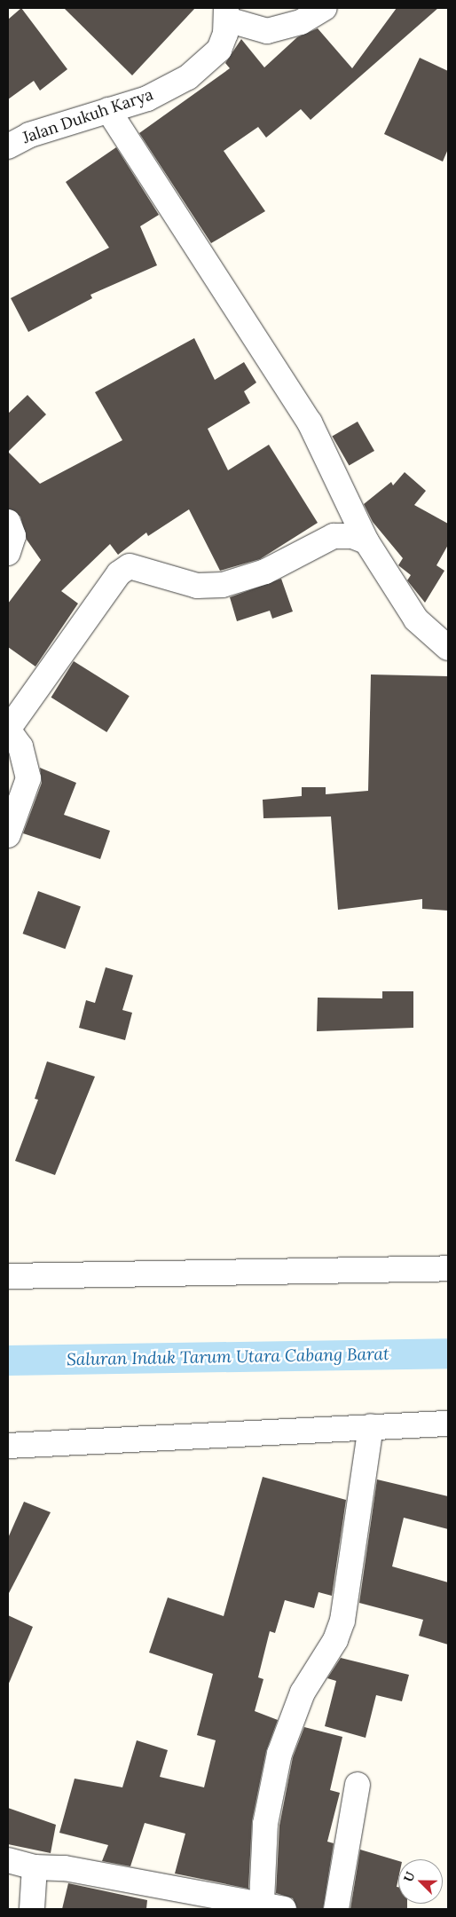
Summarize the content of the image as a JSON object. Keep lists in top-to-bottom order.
{
  "streets": {
    "street": ["Jalan Dukuh Karya"]
  },
  "water": ["Saluran Induk Tarum Utara Cabang Barat"],
  "north": "top left"
}
